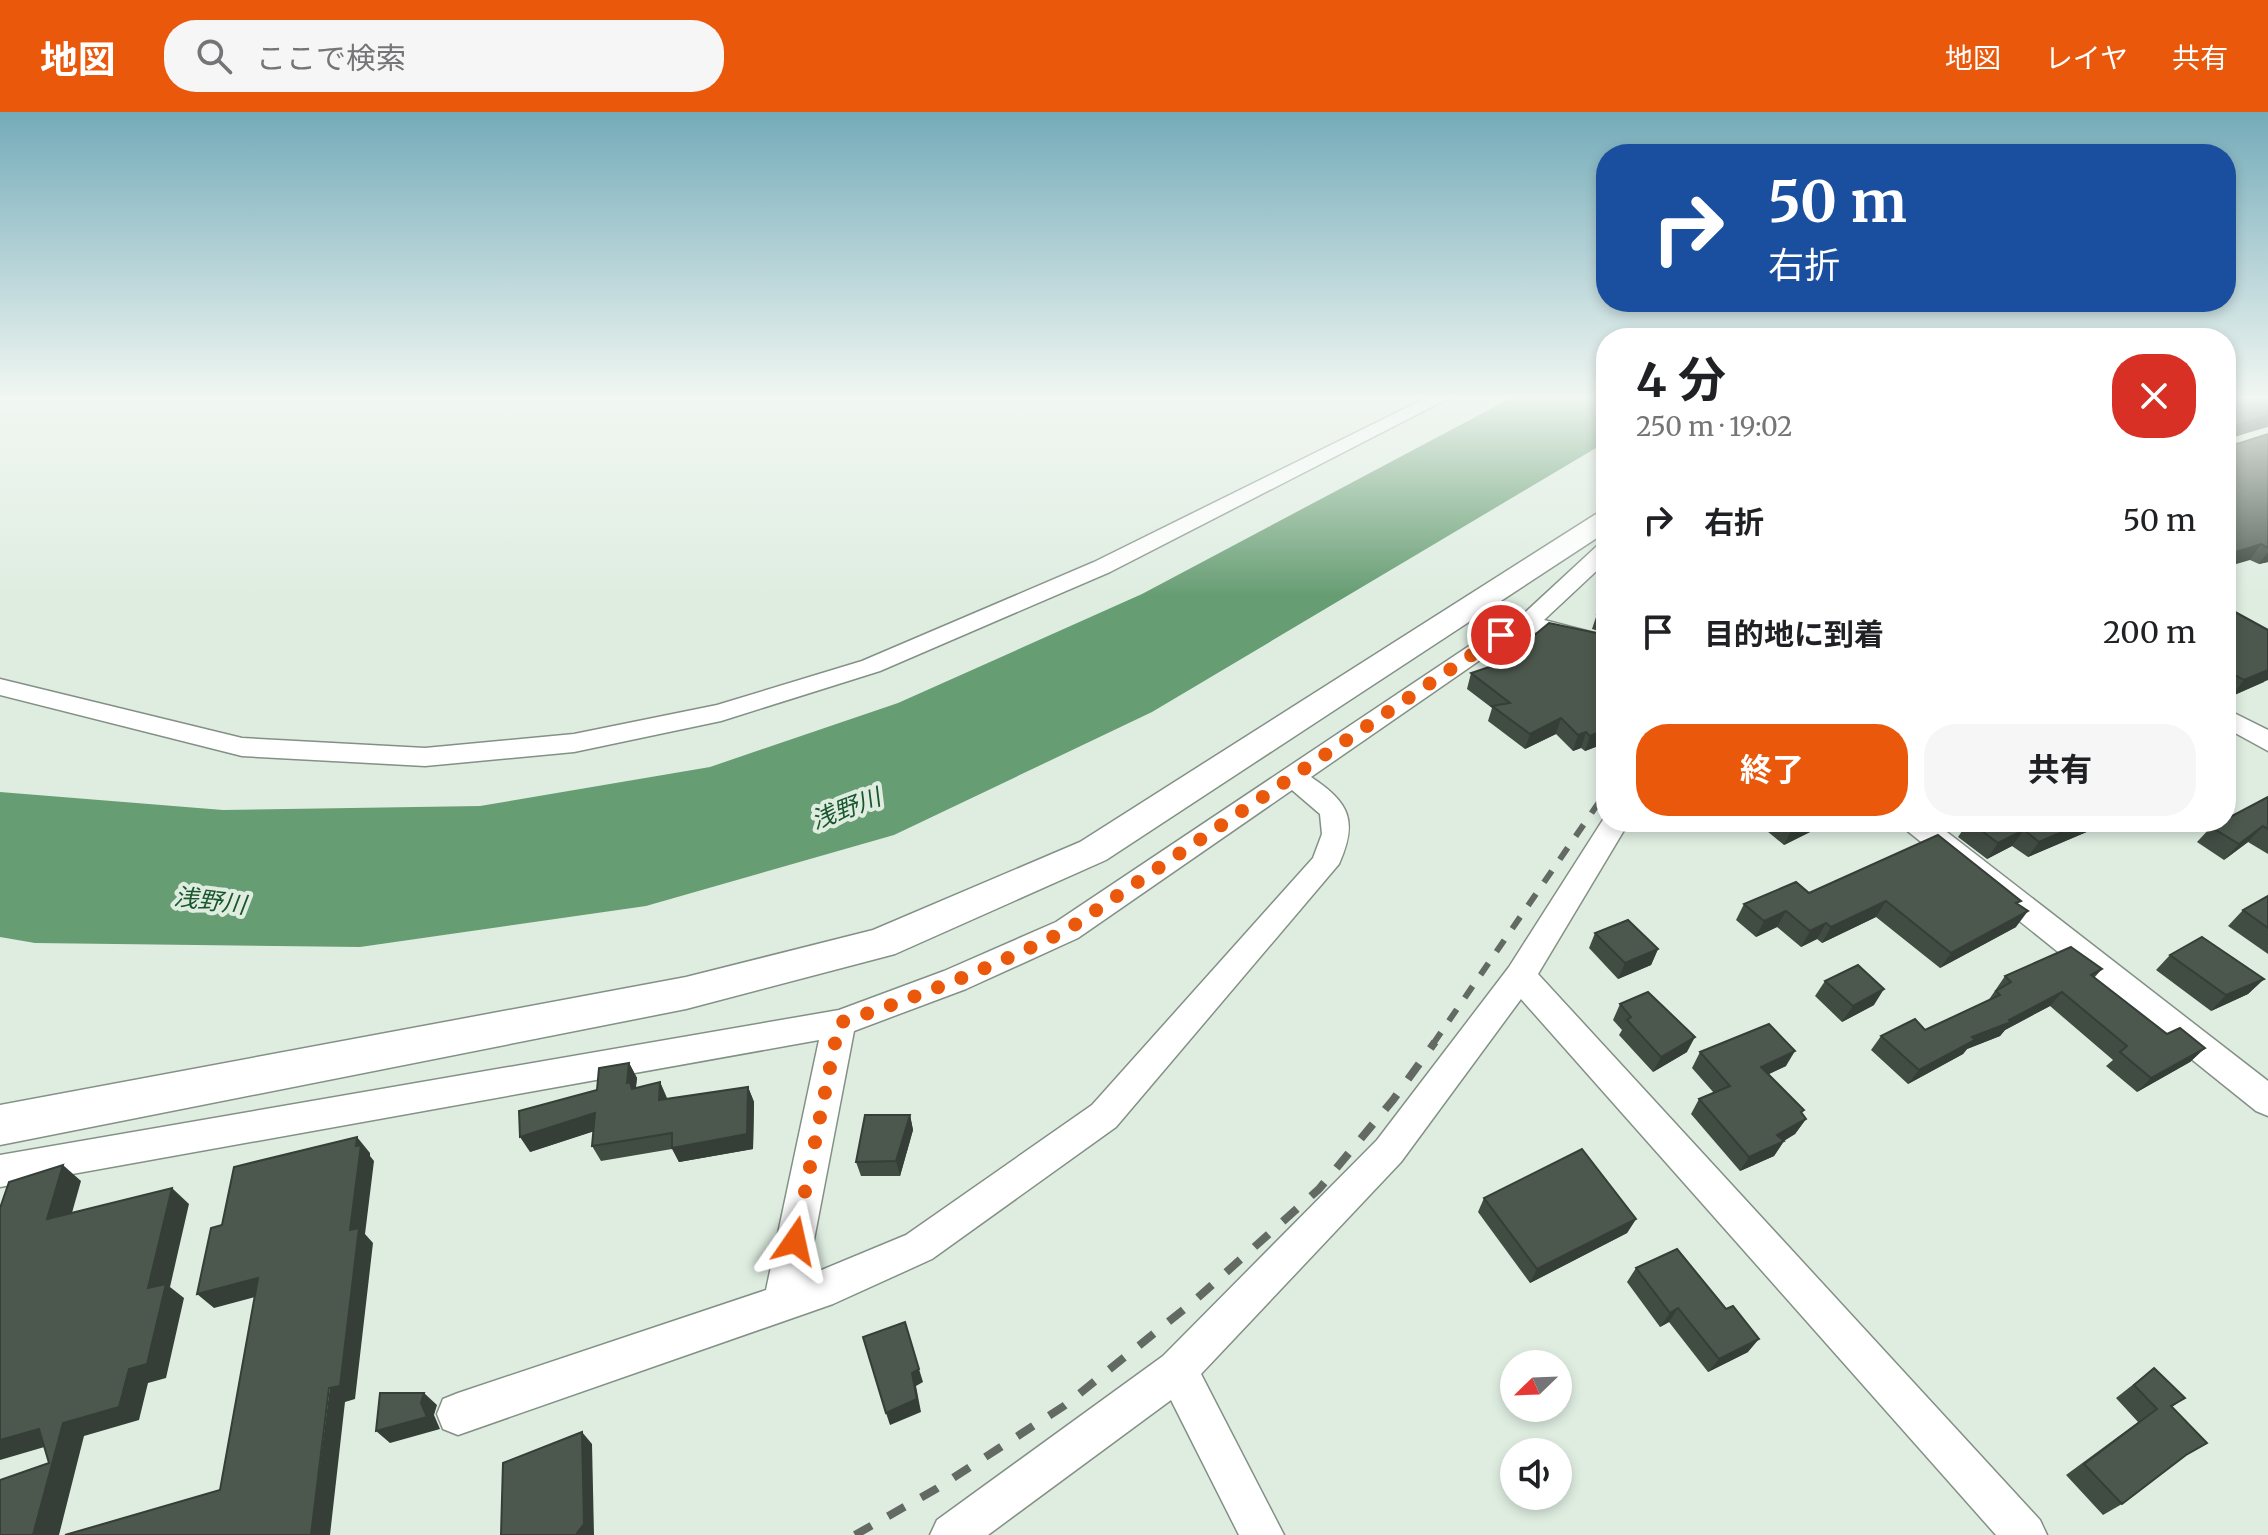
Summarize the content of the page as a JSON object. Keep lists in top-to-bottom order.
{
  "water": ["浅野川"],
  "north": "bottom left",
  "page": {
    "header": "地図",
    "search": "ここで検索",
    "nav": ["地図", "レイヤ", "共有"],
    "turn": ["50 m", "右折"],
    "heading": ["4 分", "250 m · 19:02"],
    "list": [
      {
        "name": "右折",
        "value": "50 m"
      },
      {
        "name": "目的地に到着",
        "value": "200 m"
      }
    ],
    "buttons": ["終了", "共有"]
  }
}
